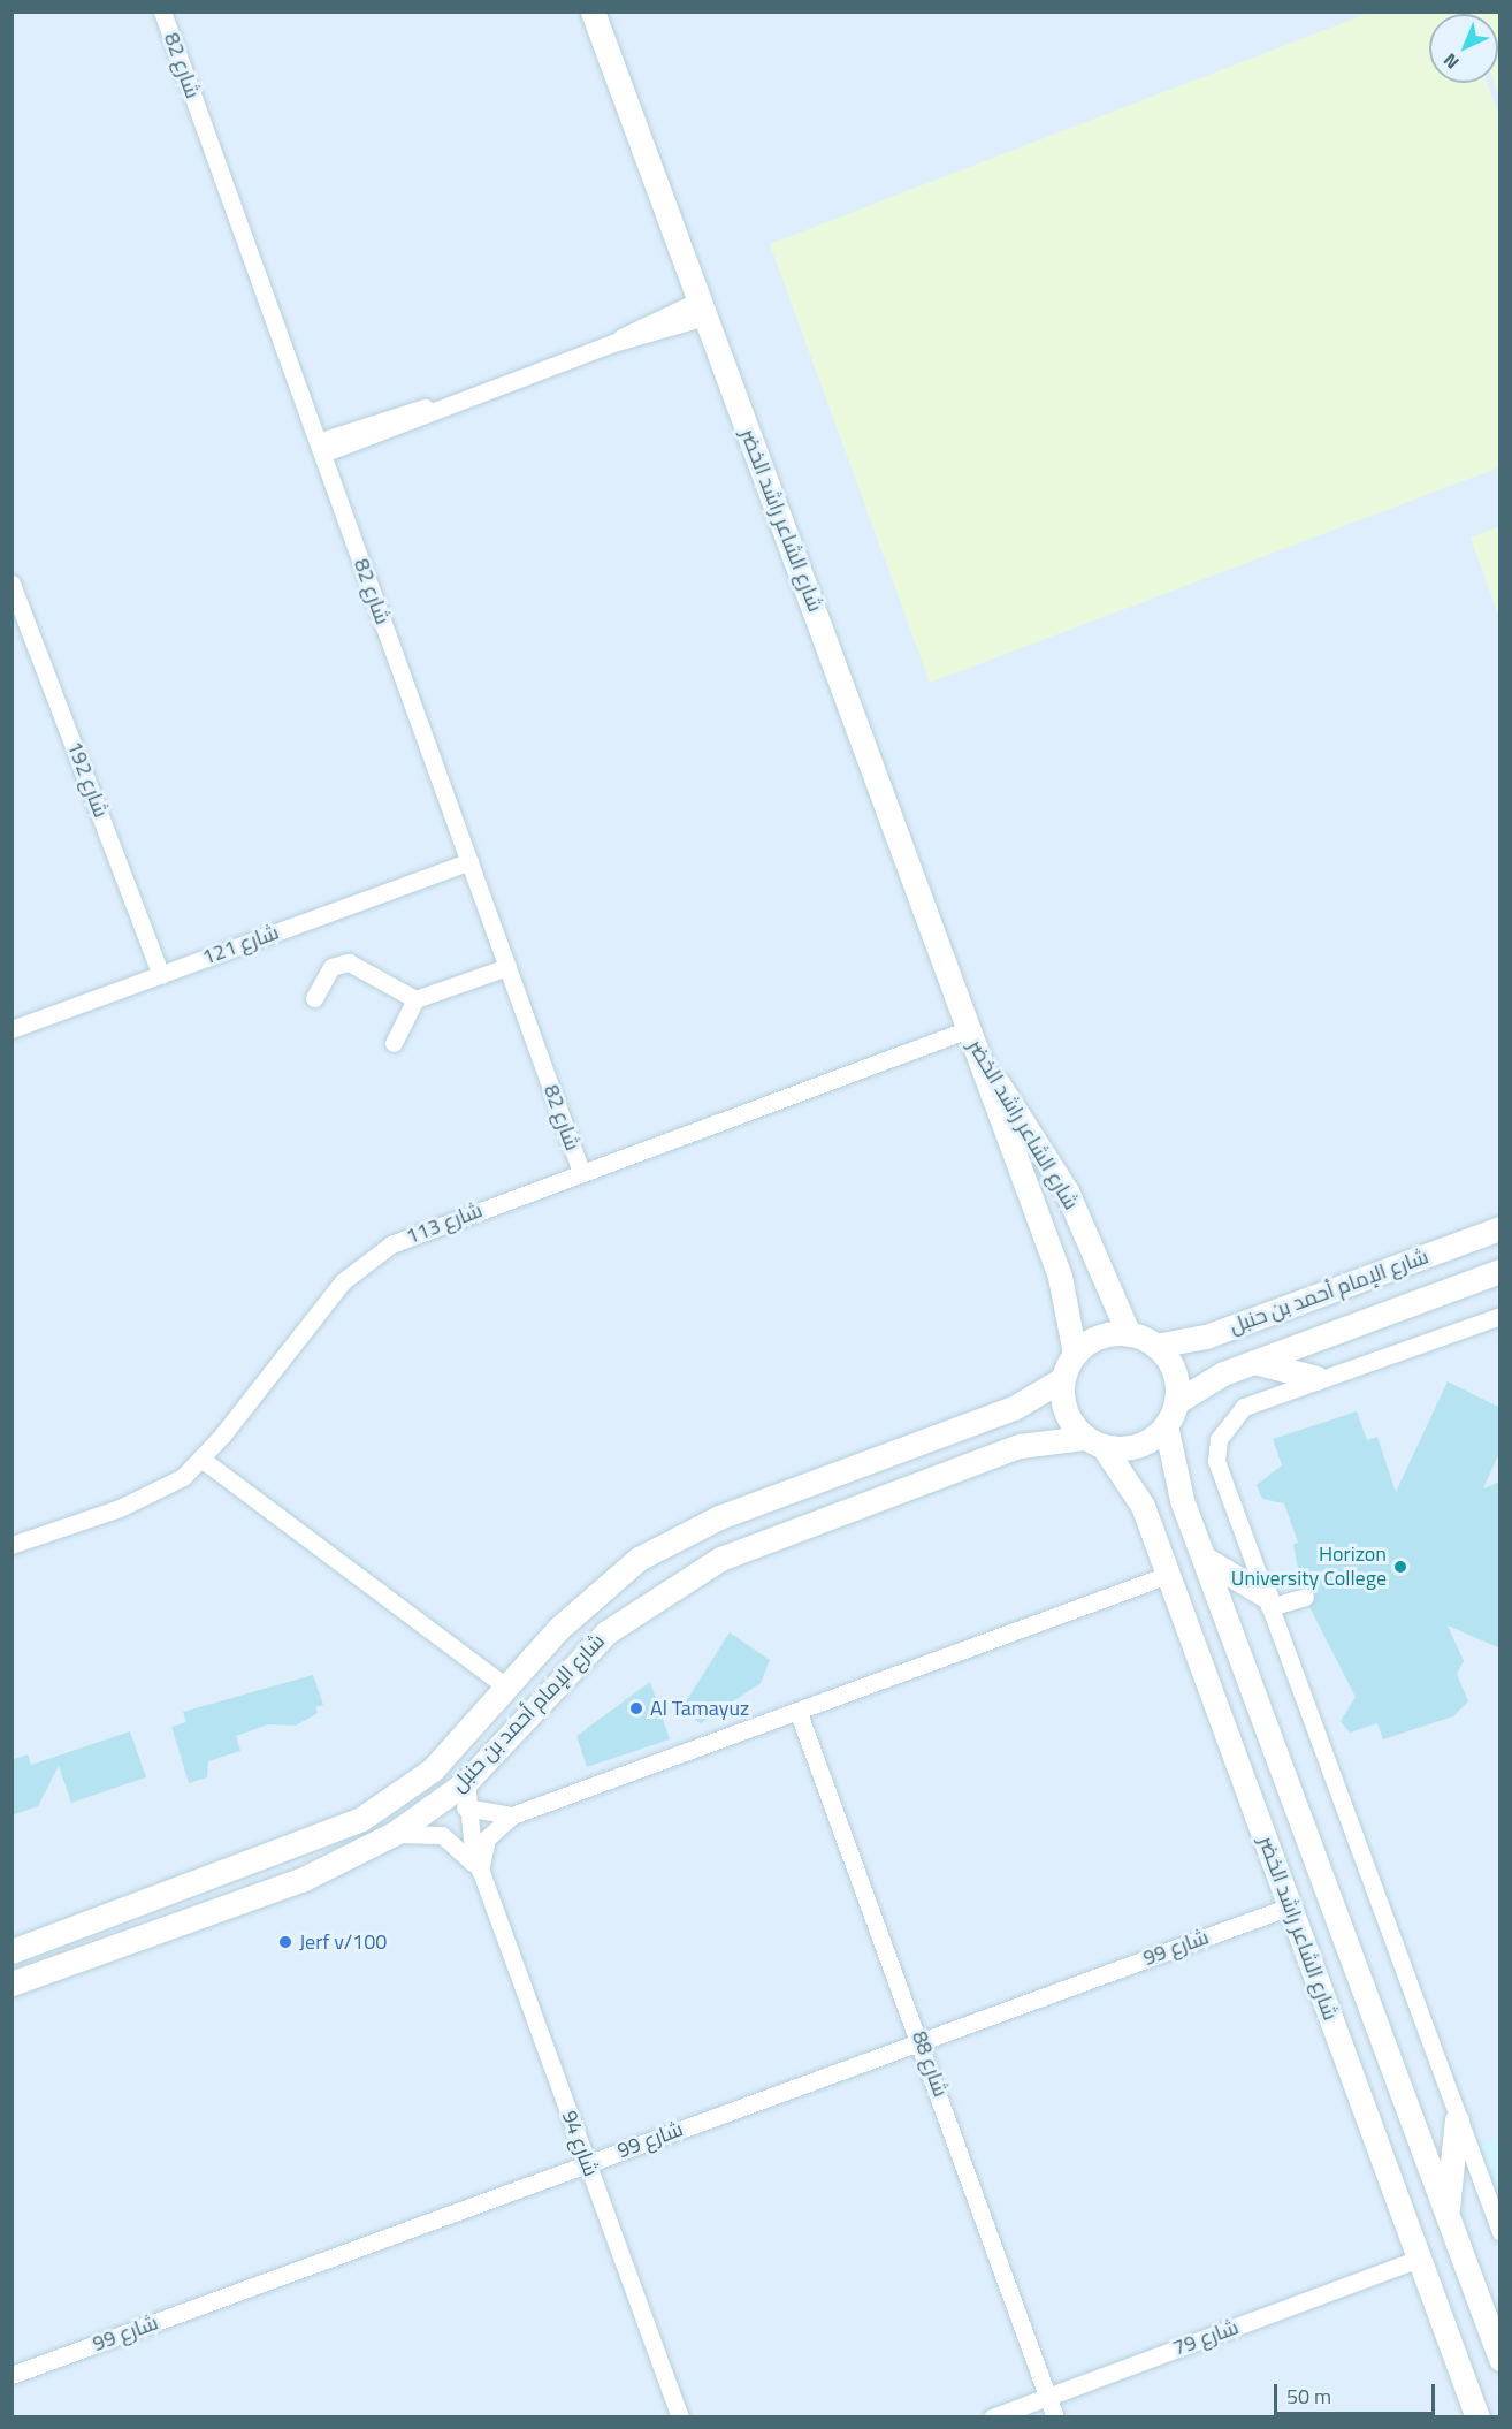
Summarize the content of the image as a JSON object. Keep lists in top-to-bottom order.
{
  "streets": {
    "street": [
      "شارع 82",
      "شارع الشاعر راشد الخضر",
      "شارع 192",
      "شارع 121",
      "شارع 113",
      "شارع الإمام أحمد بن حنبل",
      "شارع 99",
      "شارع 88",
      "شارع 94",
      "شارع 79"
    ]
  },
  "crossings": [
    ["شارع 82", "شارع 121"],
    ["شارع 82", "شارع 113"],
    ["شارع الشاعر راشد الخضر", "شارع 113"],
    ["شارع الشاعر راشد الخضر", "شارع الإمام أحمد بن حنبل"],
    ["شارع الشاعر راشد الخضر", "شارع 99"],
    ["شارع الشاعر راشد الخضر", "شارع 79"],
    ["شارع 192", "شارع 121"],
    ["شارع الإمام أحمد بن حنبل", "شارع 94"],
    ["شارع 99", "شارع 88"],
    ["شارع 99", "شارع 94"],
    ["شارع 88", "شارع 79"]
  ],
  "places": ["Horizon University College", "Al Tamayuz", "Jerf v/100"],
  "scale_bar": "50 m",
  "north": "bottom left"
}
